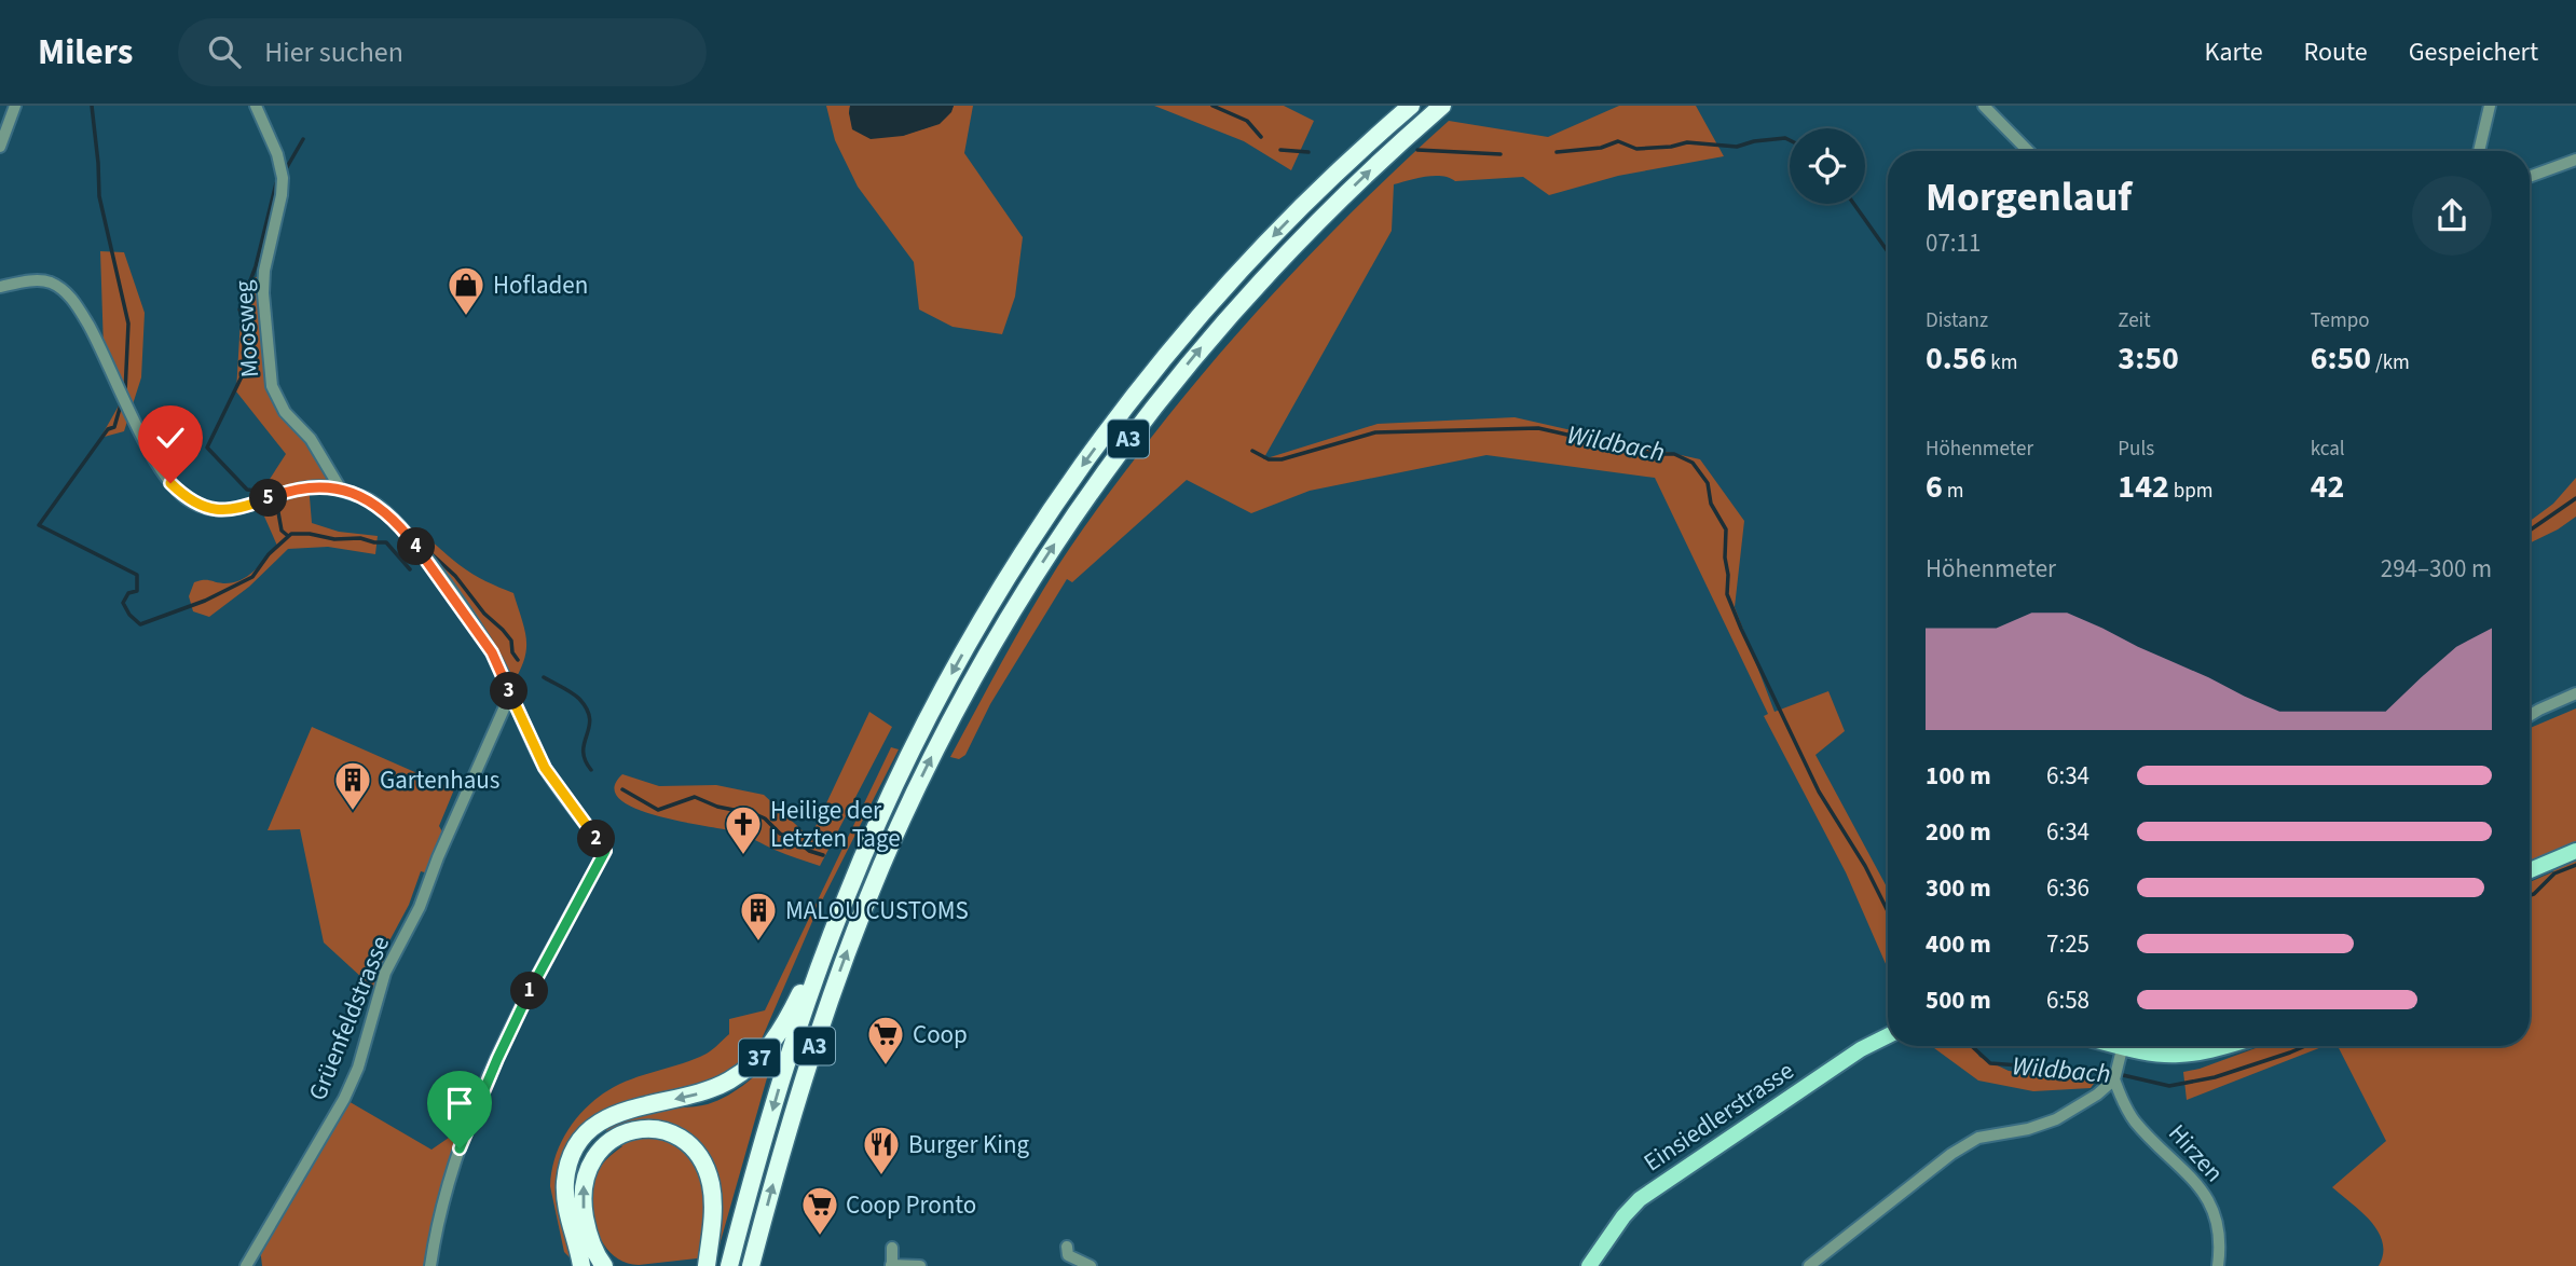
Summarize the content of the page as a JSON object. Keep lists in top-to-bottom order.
{
  "streets": {
    "highway": ["A3", "37"],
    "main road": ["Einsiedlerstrasse"],
    "street": ["Moosweg", "Grüenfeldstrasse", "Hirzen"]
  },
  "crossings": [
    ["A3", "37"]
  ],
  "water": ["Wildbach"],
  "places": {
    "shop": ["Hofladen"],
    "building": ["Gartenhaus", "MALOU CUSTOMS"],
    "church": ["Heilige der Letzten Tage"],
    "supermarket": ["Coop", "Coop Pronto"],
    "restaurant": ["Burger King"]
  },
  "page": {
    "header": "Milers",
    "search": "Hier suchen",
    "nav": ["Karte", "Route", "Gespeichert"],
    "heading": ["Morgenlauf", "07:11"],
    "stats": [
      ["Distanz", "0.56 km"],
      ["Zeit", "3:50"],
      ["Tempo", "6:50 /km"],
      ["Höhenmeter", "6 m"],
      ["Puls", "142 bpm"],
      ["kcal", "42"]
    ],
    "pins": [
      "5",
      "4",
      "3",
      "2",
      "1"
    ],
    "chart": ["Höhenmeter", "294–300 m"],
    "list": [
      {
        "name": "100 m",
        "note": "6:34"
      },
      {
        "name": "200 m",
        "note": "6:34"
      },
      {
        "name": "300 m",
        "note": "6:36"
      },
      {
        "name": "400 m",
        "note": "7:25"
      },
      {
        "name": "500 m",
        "note": "6:58"
      }
    ]
  }
}
